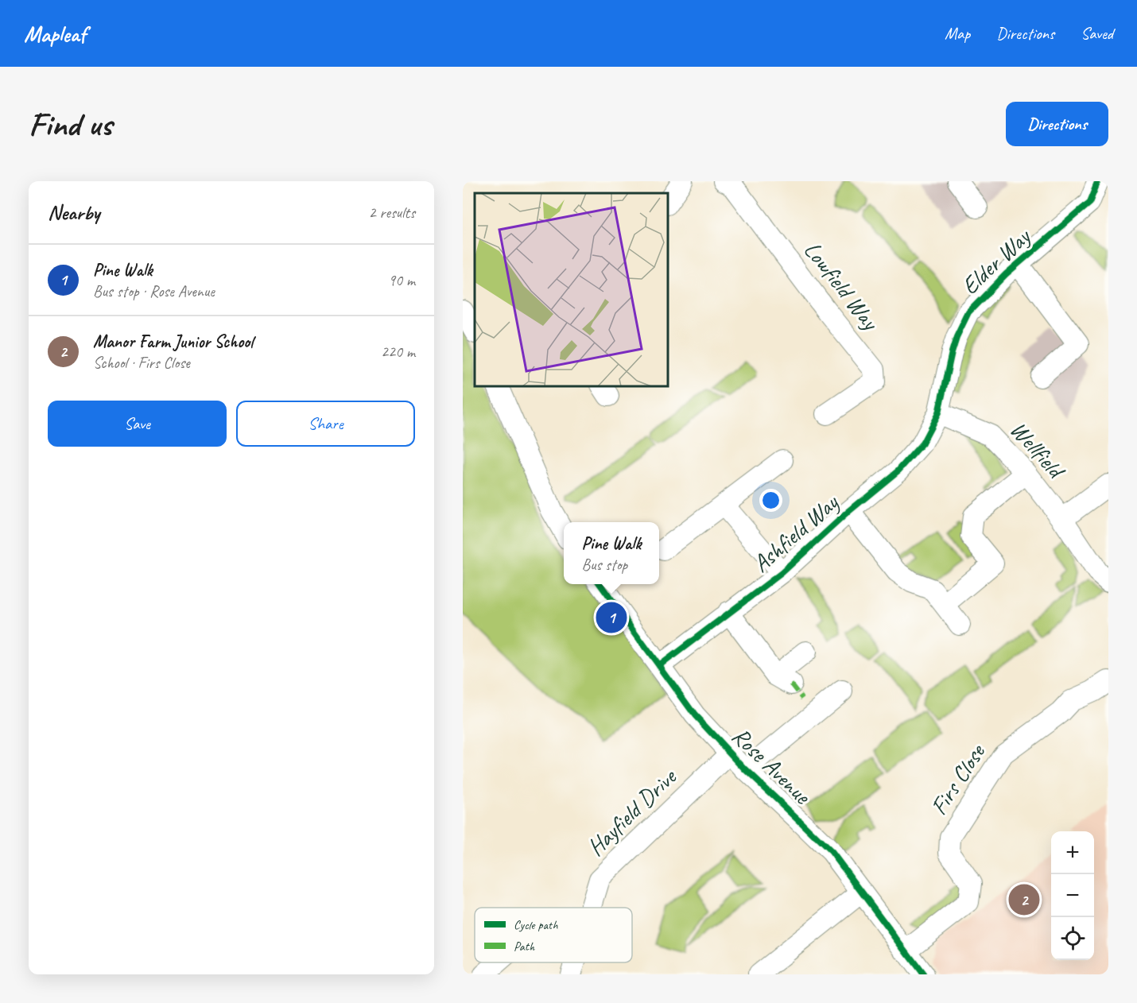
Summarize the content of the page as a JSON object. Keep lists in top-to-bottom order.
{
  "streets": {
    "street": [
      "Elder Way",
      "Lowfield Way",
      "Wellfield",
      "Ashfield Way",
      "Rose Avenue",
      "Firs Close",
      "Hayfield Drive"
    ]
  },
  "crossings": [
    ["Elder Way", "Wellfield"],
    ["Elder Way", "Ashfield Way"],
    ["Wellfield", "Ashfield Way"],
    ["Ashfield Way", "Rose Avenue"],
    ["Rose Avenue", "Firs Close"],
    ["Rose Avenue", "Hayfield Drive"]
  ],
  "legend": ["Cycle path", "Path"],
  "page": {
    "header": "Mapleaf",
    "nav": ["Map", "Directions", "Saved"],
    "buttons": [
      "Directions",
      ["Save", "Share"]
    ],
    "title": "Find us",
    "heading": ["Nearby", "2 results"],
    "list": [
      {
        "mark": "1",
        "name": "Pine Walk",
        "note": "Bus stop · Rose Avenue",
        "value": "90 m"
      },
      {
        "mark": "2",
        "name": "Manor Farm Junior School",
        "note": "School · Firs Close",
        "value": "220 m"
      }
    ],
    "popup": ["Pine Walk", "Bus stop"],
    "pins": ["1", "2"],
    "map_buttons": ["+", "−"]
  }
}
